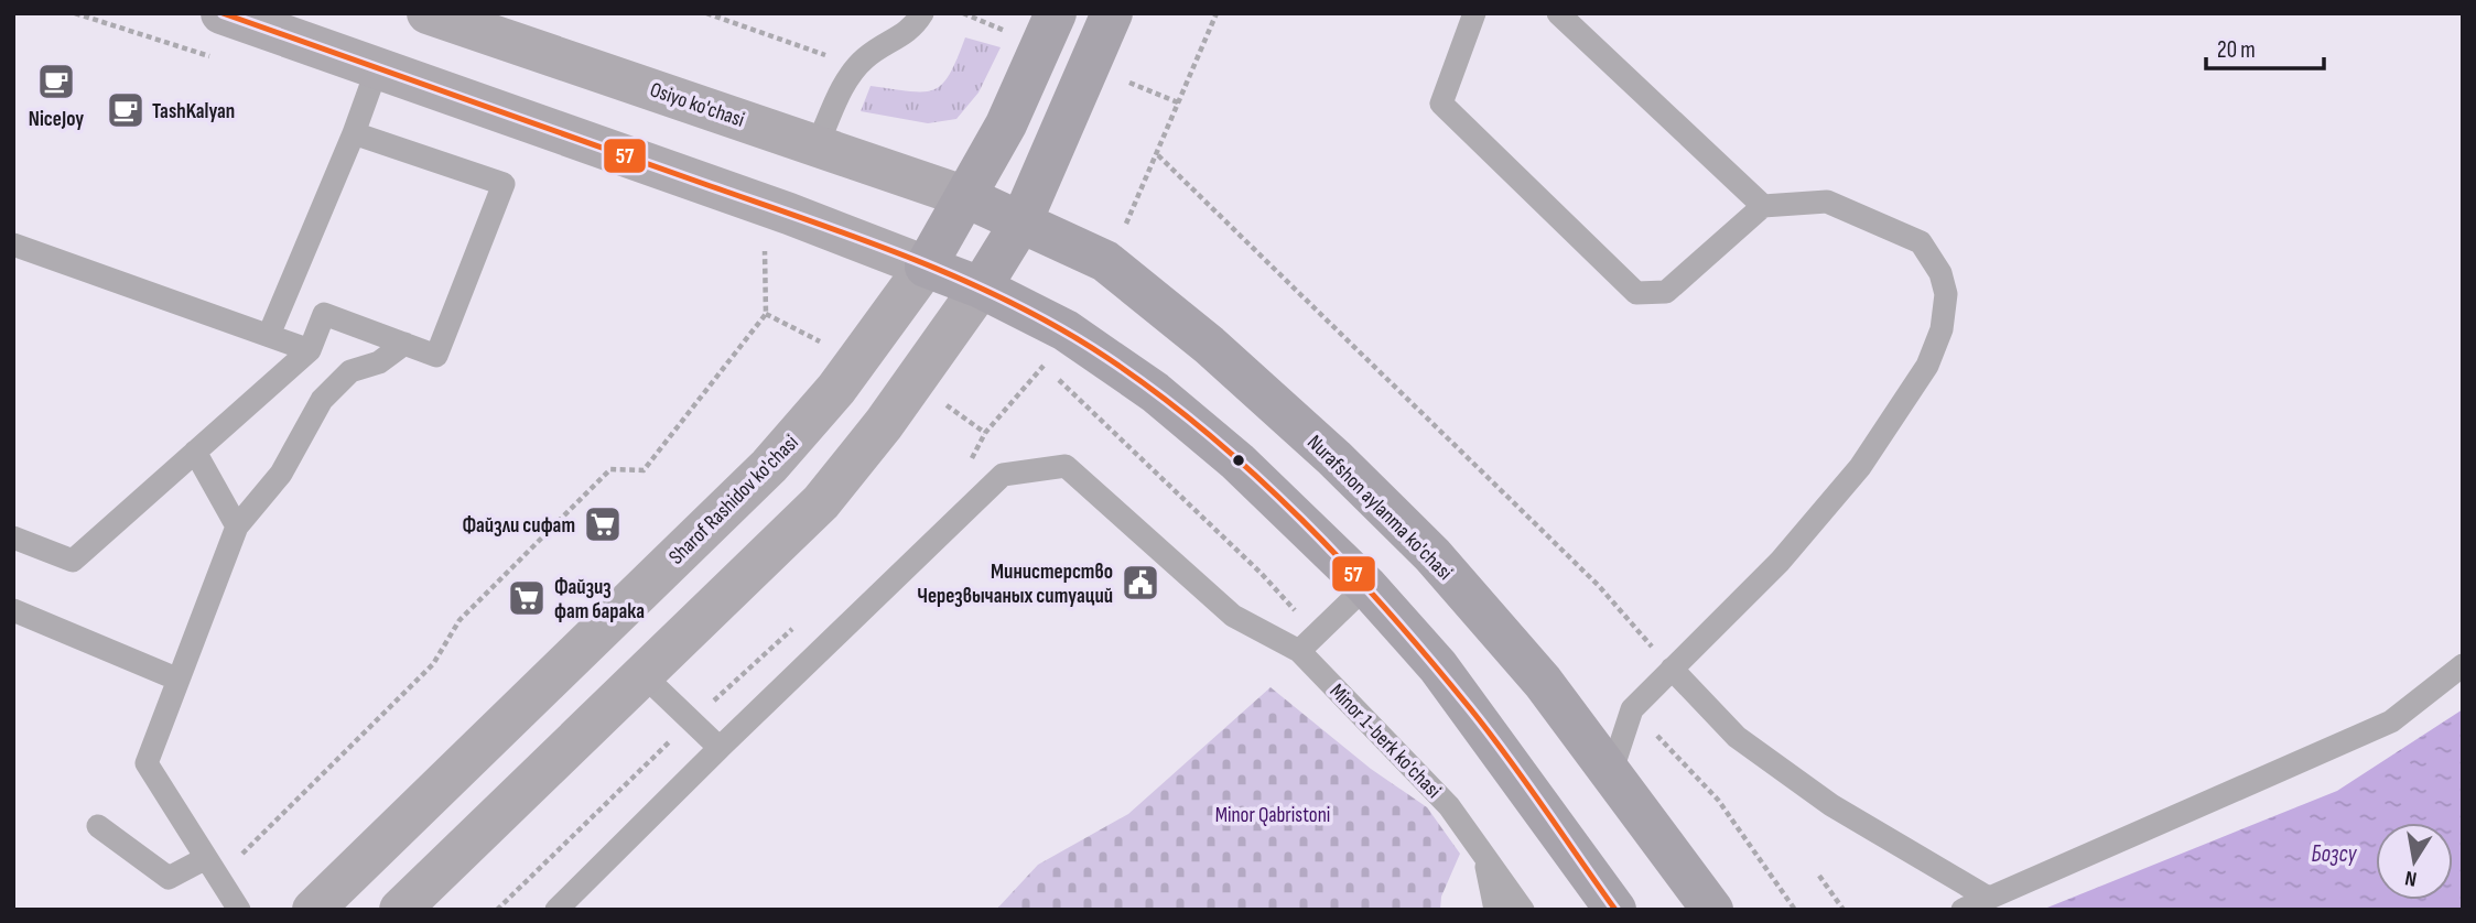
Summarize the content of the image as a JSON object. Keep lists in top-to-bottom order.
{
  "streets": {
    "main road": ["Osiyo ko'chasi", "Sharof Rashidov ko'chasi", "Nurafshon aylanma ko'chasi"],
    "lane": ["Minor 1-berk ko'chasi"]
  },
  "crossings": [
    ["Osiyo ko'chasi", "Sharof Rashidov ko'chasi"],
    ["Osiyo ko'chasi", "Nurafshon aylanma ko'chasi"],
    ["Sharof Rashidov ko'chasi", "Nurafshon aylanma ko'chasi"]
  ],
  "water": ["Бозсу"],
  "parks": ["Minor Qabristoni"],
  "places": {
    "cafe": ["NiceJoy", "TashKalyan"],
    "supermarket": ["Файзли сифат", "Файзиз фат барака"],
    "public building": ["Министерство Черезвычаных ситуаций"]
  },
  "lines": ["transit line 57"],
  "scale_bar": "20 m",
  "north": "bottom"
}
